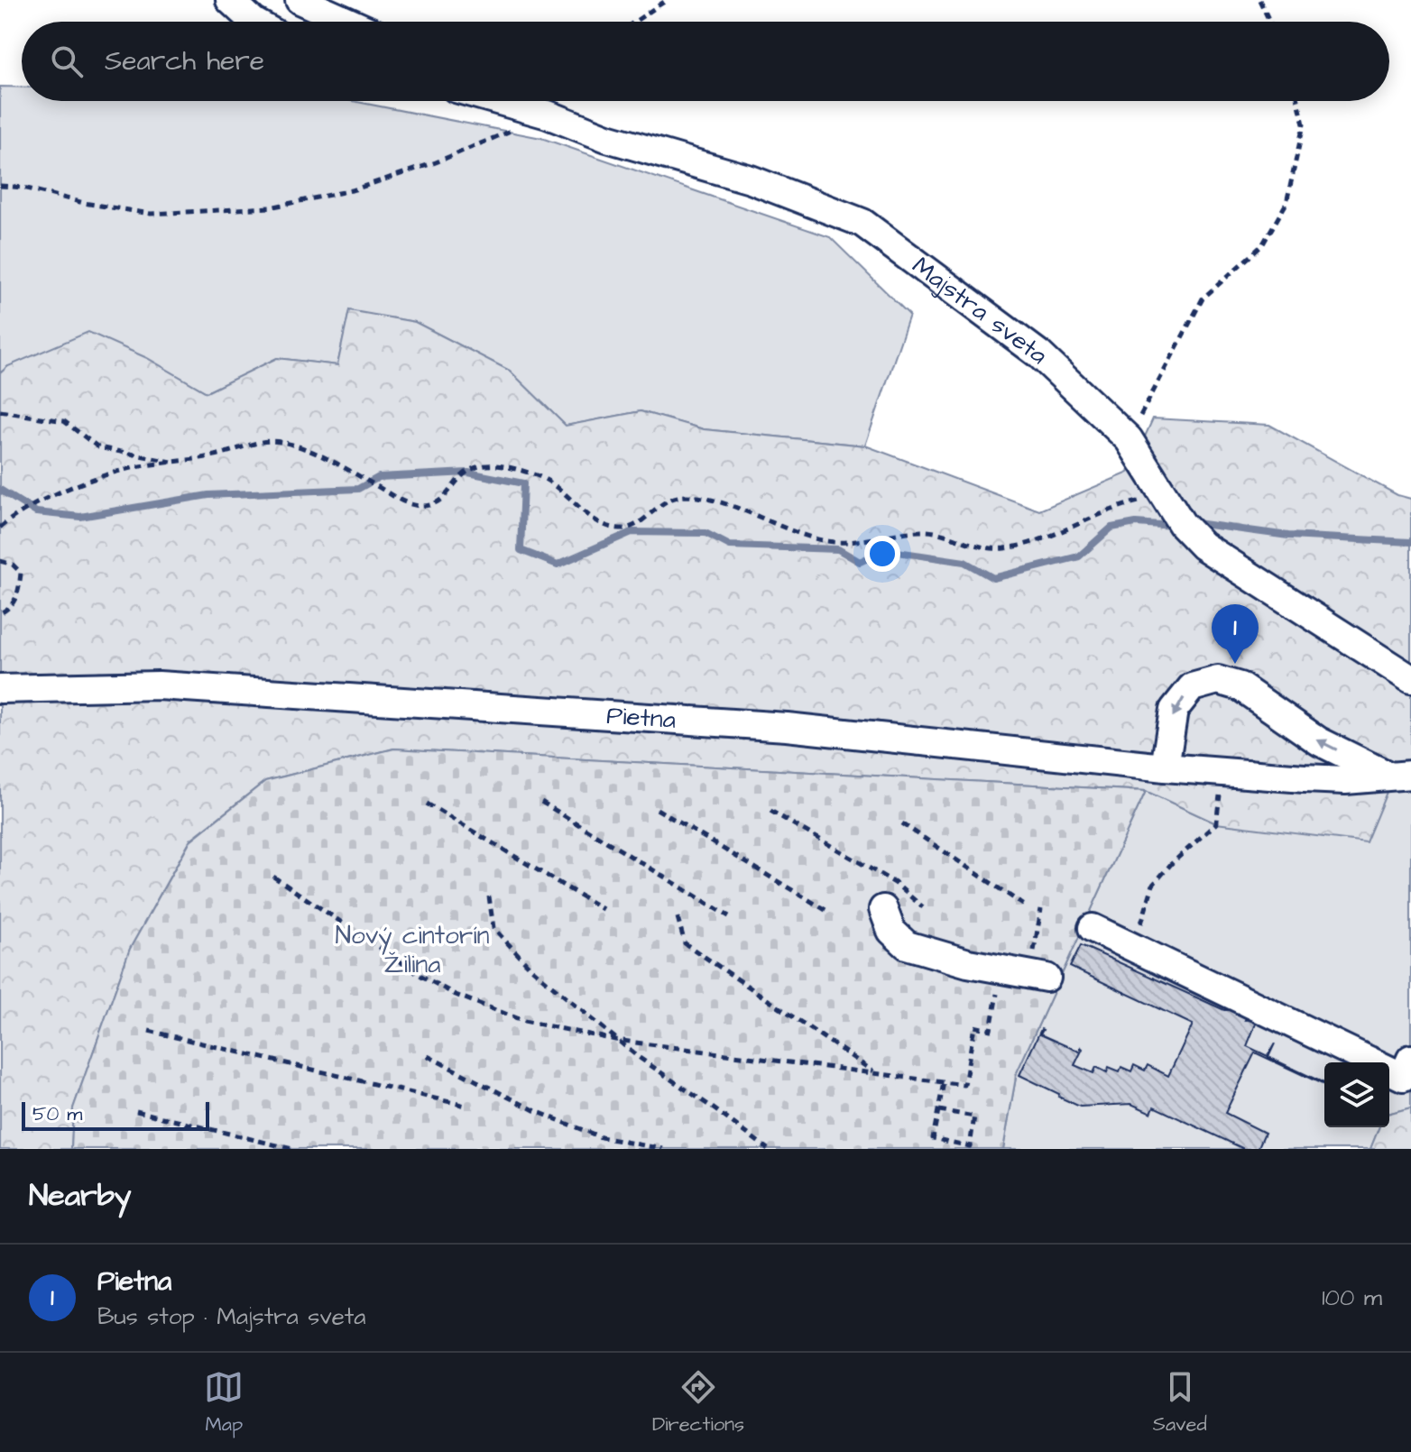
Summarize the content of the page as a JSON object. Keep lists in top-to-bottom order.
{
  "streets": {
    "street": ["Majstra sveta", "Pietna"]
  },
  "parks": ["Nový cintorín Žilina"],
  "scale_bar": "50 m",
  "page": {
    "search": "Search here",
    "pins": "1",
    "scale": "50 m",
    "heading": "Nearby",
    "list": [
      {
        "mark": "1",
        "name": "Pietna",
        "note": "Bus stop · Majstra sveta",
        "value": "100 m"
      }
    ],
    "nav": ["Map", "Directions", "Saved"]
  }
}
